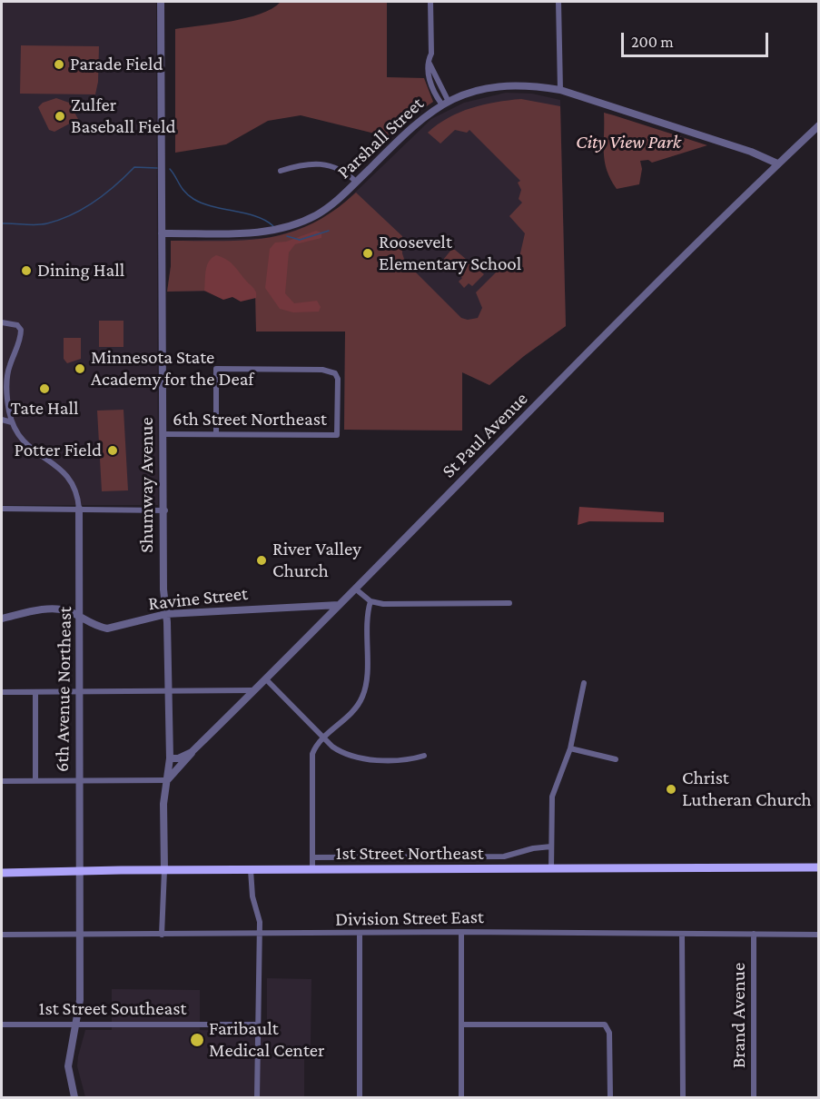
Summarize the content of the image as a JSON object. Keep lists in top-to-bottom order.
{
  "streets": {
    "main road": ["1st Street Northeast"],
    "street": [
      "Parshall Street",
      "6th Street Northeast",
      "St Paul Avenue",
      "Shumway Avenue",
      "Ravine Street",
      "6th Avenue Northeast",
      "Division Street East",
      "1st Street Southeast",
      "Brand Avenue"
    ]
  },
  "crossings": [
    ["Parshall Street", "St Paul Avenue"],
    ["Parshall Street", "Shumway Avenue"],
    ["6th Street Northeast", "Shumway Avenue"],
    ["St Paul Avenue", "Shumway Avenue"],
    ["St Paul Avenue", "Ravine Street"],
    ["Shumway Avenue", "Ravine Street"],
    ["Shumway Avenue", "1st Street Northeast"],
    ["Shumway Avenue", "Division Street East"],
    ["Ravine Street", "6th Avenue Northeast"],
    ["6th Avenue Northeast", "1st Street Northeast"],
    ["6th Avenue Northeast", "Division Street East"],
    ["6th Avenue Northeast", "1st Street Southeast"],
    ["Division Street East", "Brand Avenue"]
  ],
  "parks": ["City View Park"],
  "places": [
    "Parade Field",
    "Zulfer Baseball Field",
    "Roosevelt Elementary School",
    "Dining Hall",
    "Minnesota State Academy for the Deaf",
    "Tate Hall",
    "Potter Field",
    "River Valley Church",
    "Christ Lutheran Church",
    "Faribault Medical Center"
  ],
  "scale_bar": "200 m"
}
